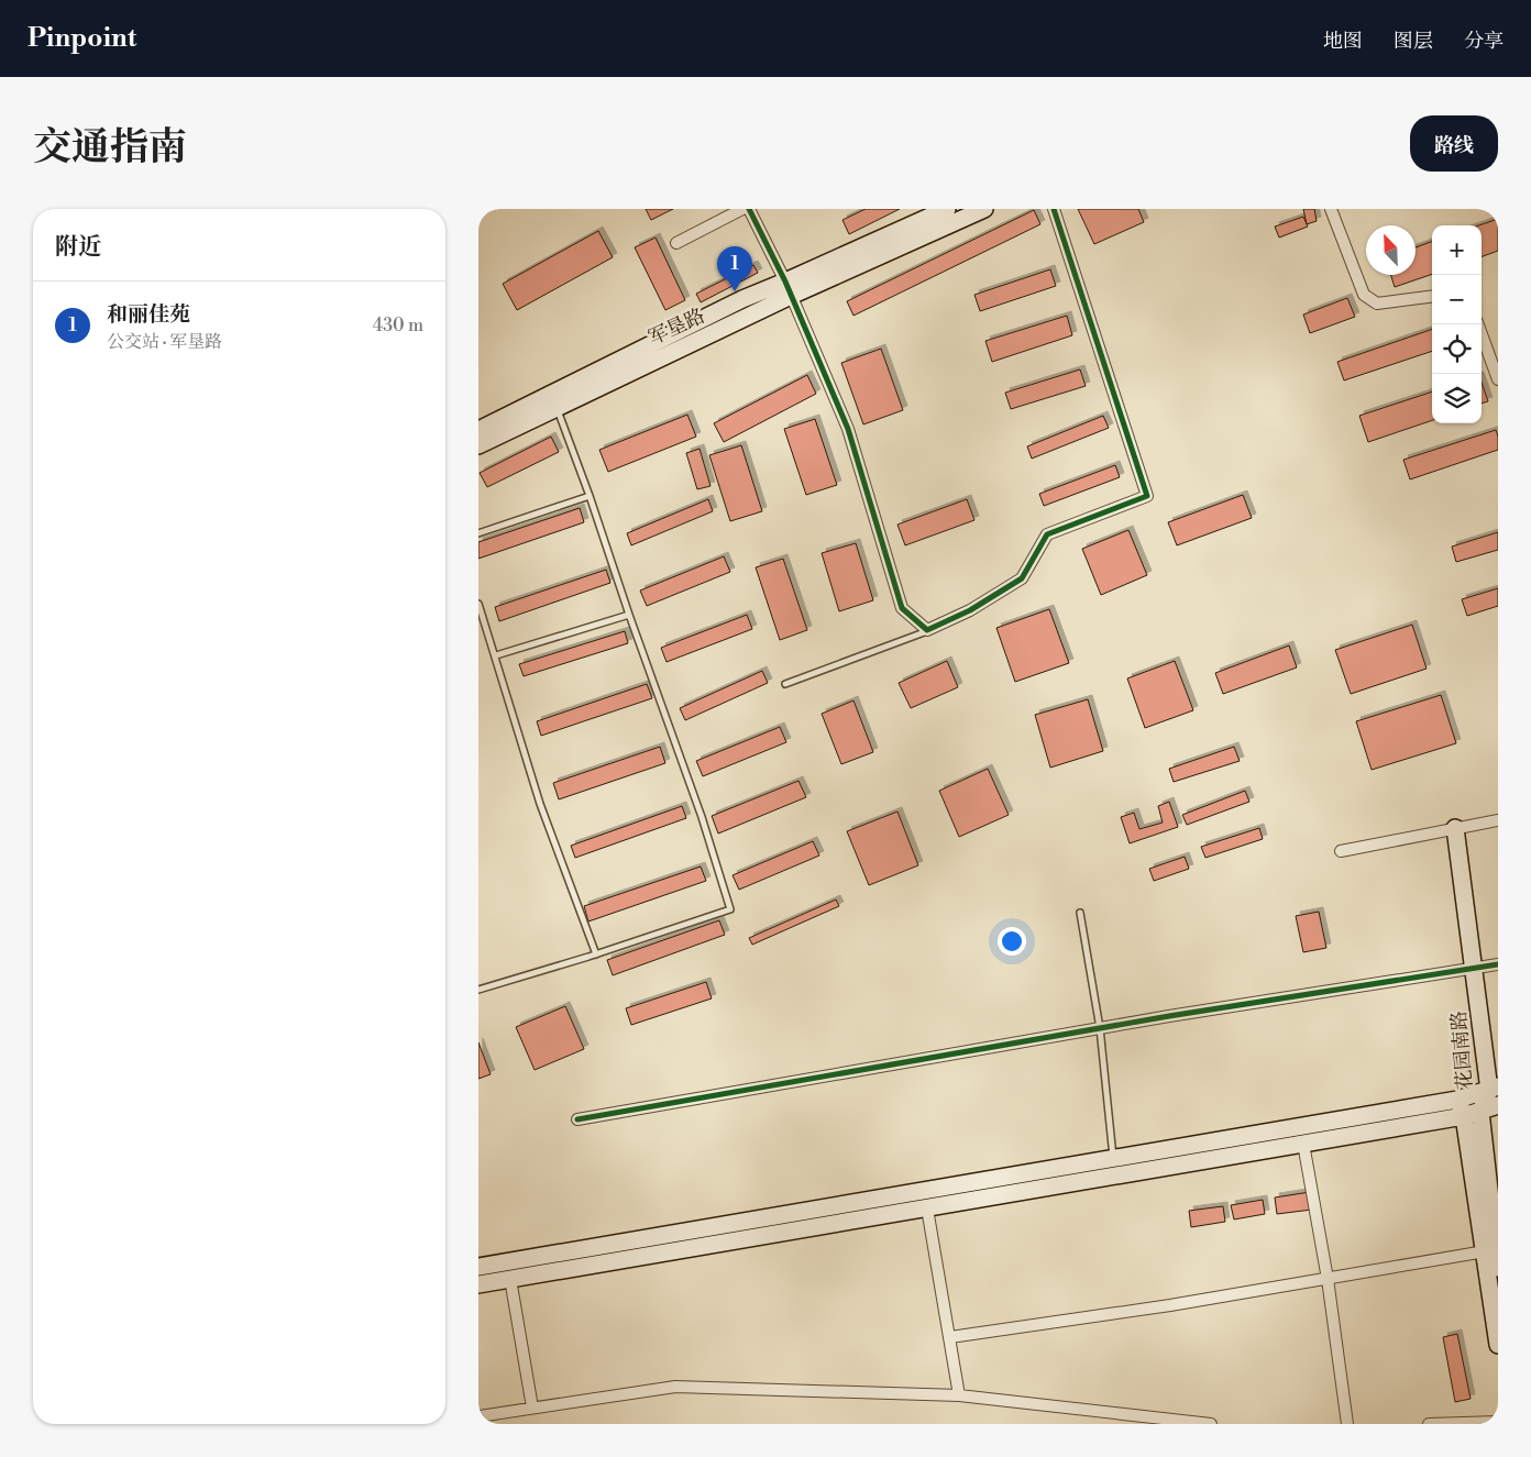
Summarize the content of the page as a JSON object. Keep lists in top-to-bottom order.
{
  "streets": {
    "main road": ["军垦路", "花园南路"]
  },
  "north": "top left",
  "page": {
    "header": "Pinpoint",
    "nav": ["地图", "图层", "分享"],
    "title": "交通指南",
    "buttons": "路线",
    "heading": "附近",
    "map_buttons": ["+", "−"],
    "pins": "1",
    "list": [
      {
        "mark": "1",
        "name": "和丽佳苑",
        "note": "公交站 · 军垦路",
        "value": "430 m"
      }
    ]
  }
}
